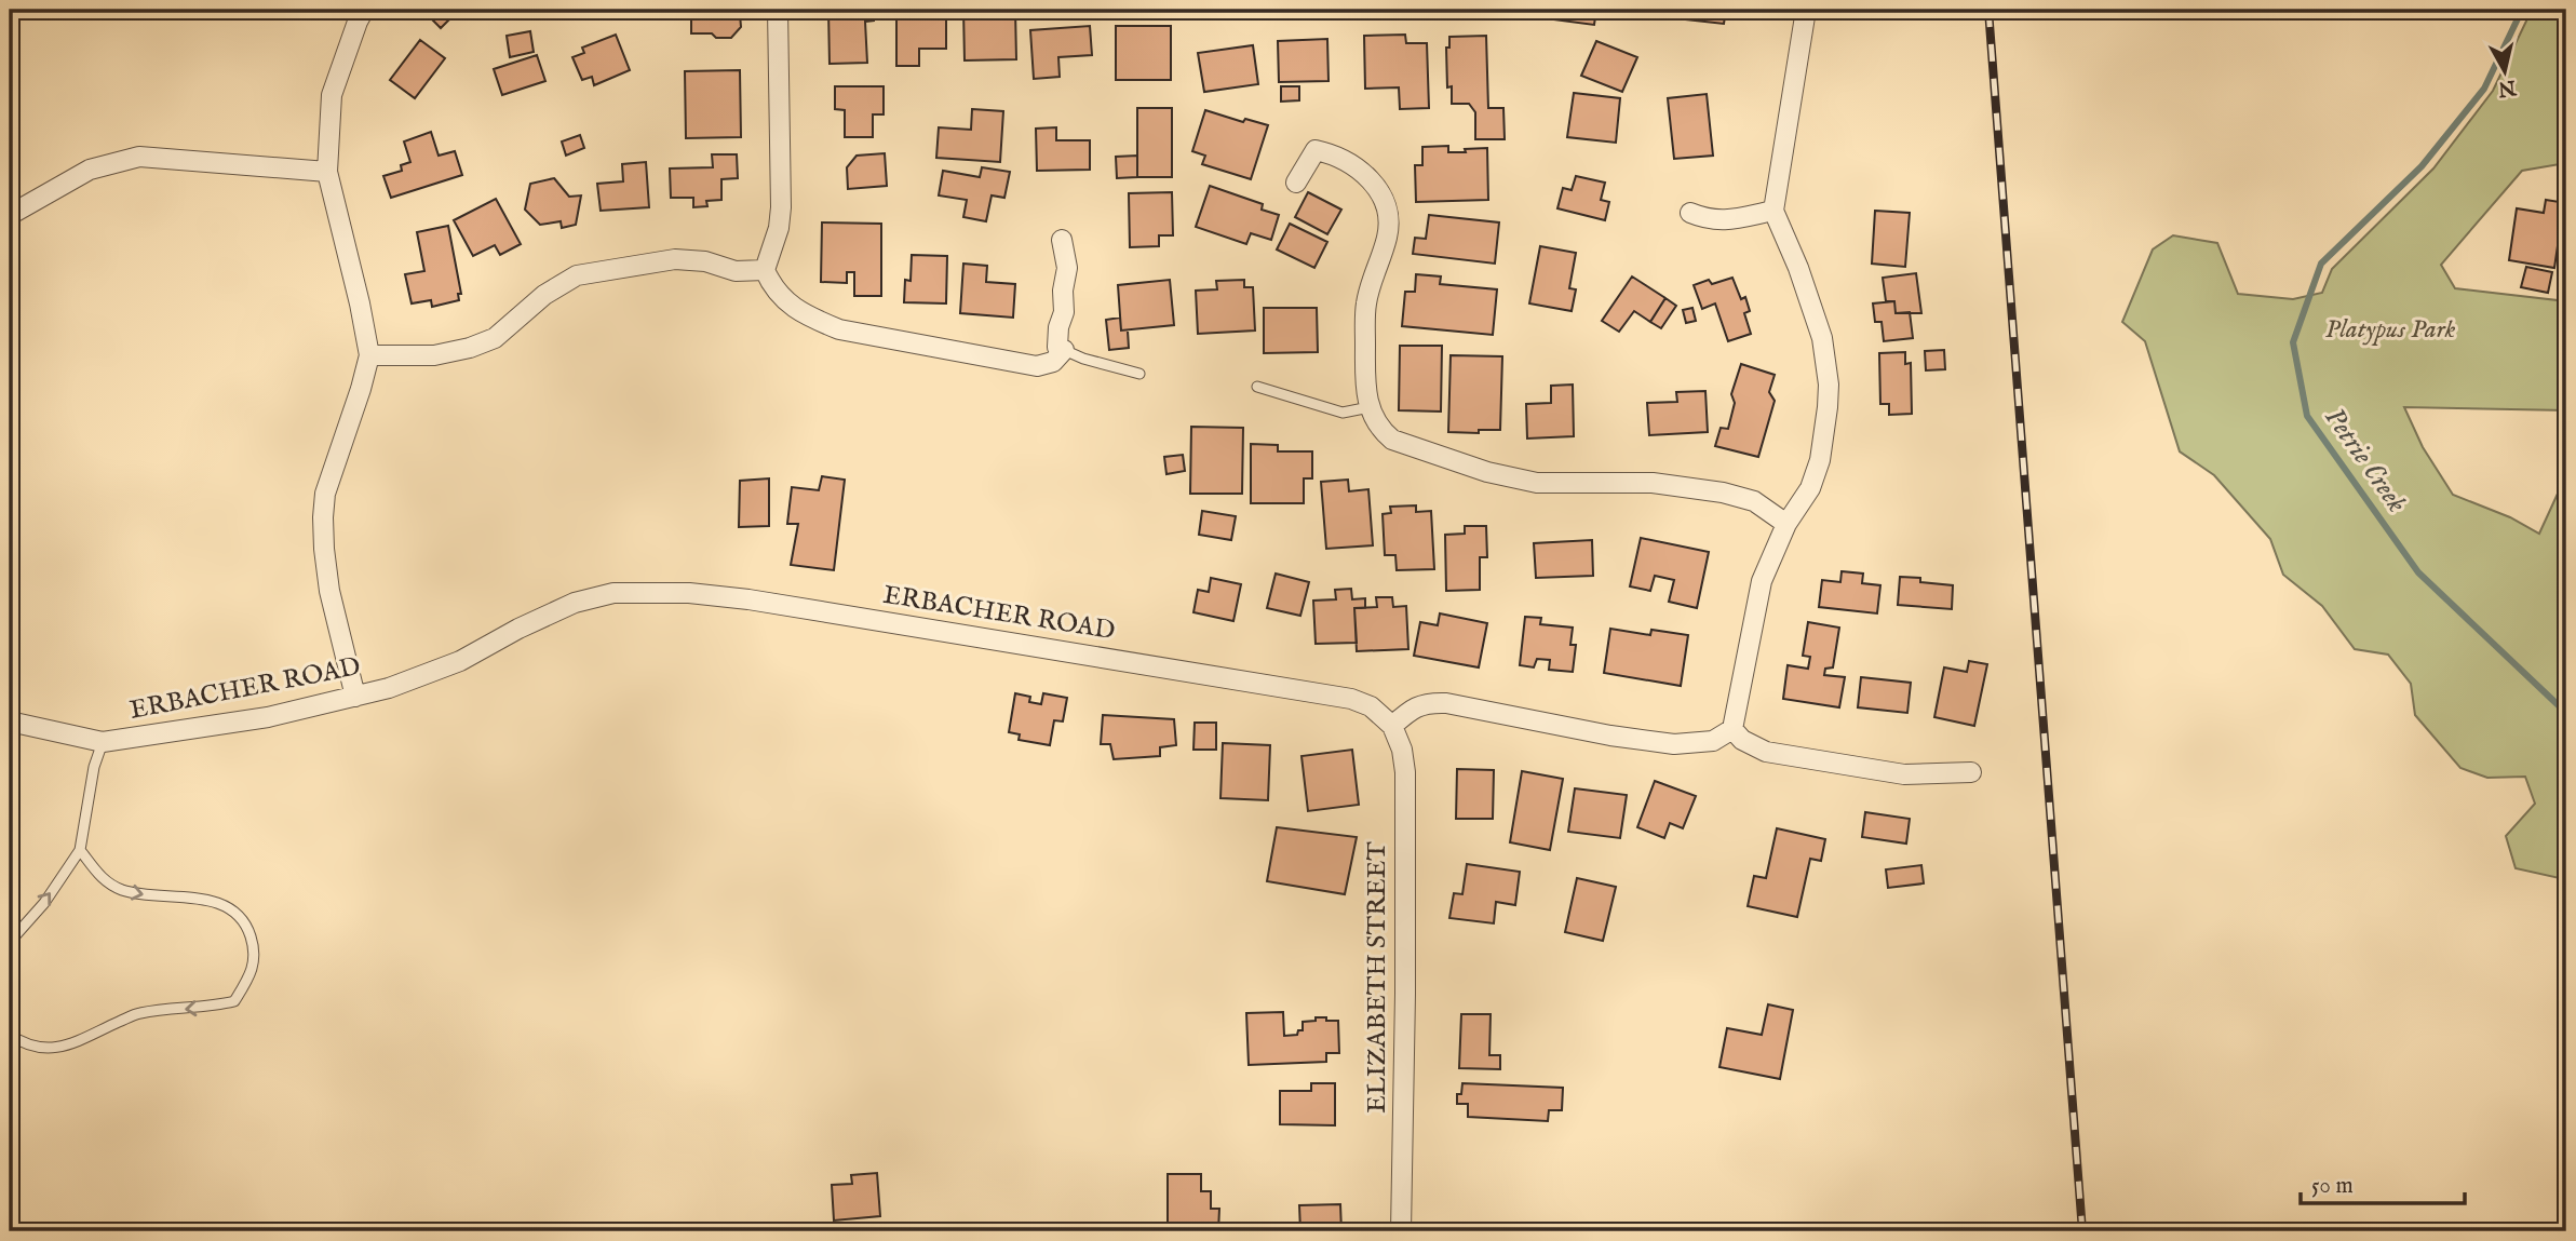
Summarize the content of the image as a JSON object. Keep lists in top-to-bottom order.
{
  "streets": {
    "street": ["ERBACHER ROAD", "ELIZABETH STREET"]
  },
  "crossings": [
    ["ERBACHER ROAD", "ELIZABETH STREET"]
  ],
  "water": ["Petrie Creek"],
  "parks": ["Platypus Park"],
  "scale_bar": "50 m",
  "north": "bottom"
}
